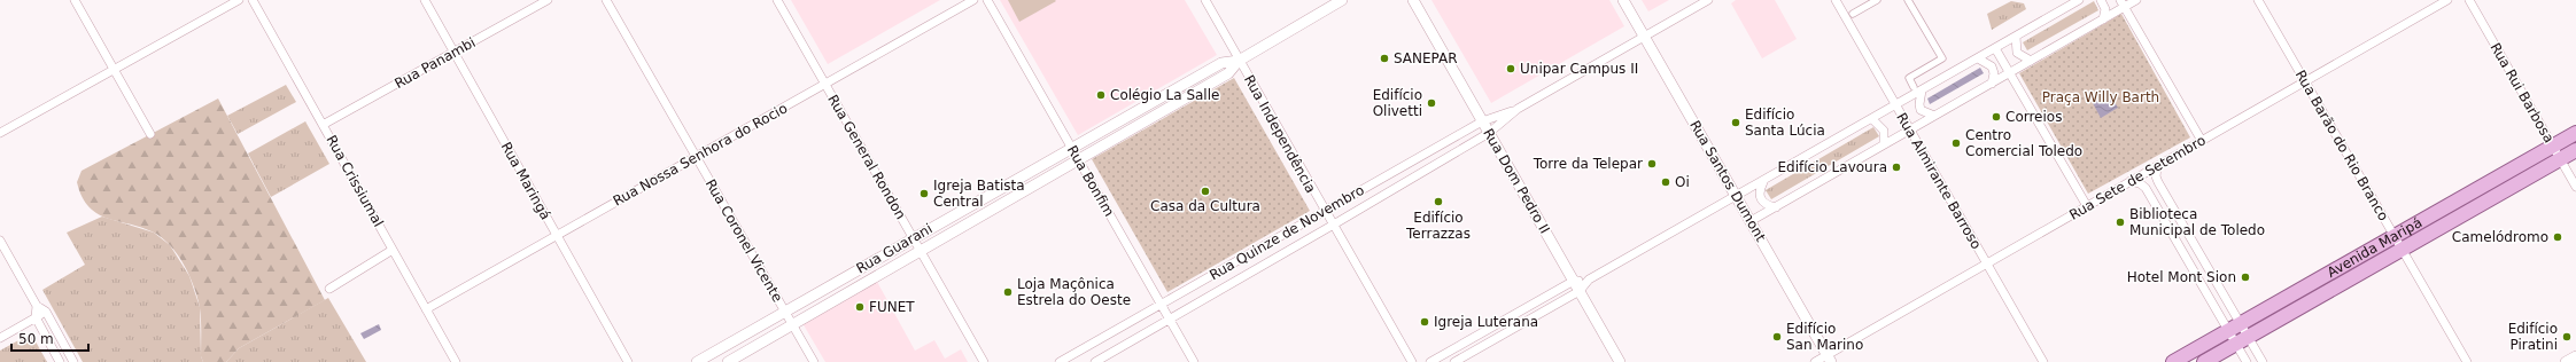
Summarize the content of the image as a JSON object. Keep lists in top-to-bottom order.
{
  "streets": {
    "main road": ["Avenida Maripá"],
    "street": [
      "Rua Panambi",
      "Rua Rui Barbosa",
      "Rua Independência",
      "Rua Barão do Rio Branco",
      "Rua Nossa Senhora do Rocio",
      "Rua General Rondon",
      "Rua Sete de Setembro",
      "Rua Crissiumal",
      "Rua Maringá",
      "Rua Bonfim",
      "Rua Dom Pedro II",
      "Rua Santos Dumont",
      "Rua Almirante Barroso",
      "Rua Quinze de Novembro",
      "Rua Coronel Vicente",
      "Rua Guarani"
    ]
  },
  "crossings": [
    ["Rua Panambi", "Rua Crissiumal"],
    ["Rua Panambi", "Rua Maringá"],
    ["Rua Rui Barbosa", "Avenida Maripá"],
    ["Rua Independência", "Rua Quinze de Novembro"],
    ["Rua Independência", "Rua Guarani"],
    ["Rua Barão do Rio Branco", "Rua Sete de Setembro"],
    ["Rua Barão do Rio Branco", "Avenida Maripá"],
    ["Rua Nossa Senhora do Rocio", "Rua General Rondon"],
    ["Rua Nossa Senhora do Rocio", "Rua Crissiumal"],
    ["Rua Nossa Senhora do Rocio", "Rua Maringá"],
    ["Rua Nossa Senhora do Rocio", "Rua Coronel Vicente"],
    ["Rua General Rondon", "Rua Guarani"],
    ["Rua Sete de Setembro", "Rua Santos Dumont"],
    ["Rua Sete de Setembro", "Rua Almirante Barroso"],
    ["Rua Bonfim", "Rua Quinze de Novembro"],
    ["Rua Bonfim", "Rua Guarani"],
    ["Rua Dom Pedro II", "Rua Quinze de Novembro"],
    ["Rua Santos Dumont", "Rua Quinze de Novembro"],
    ["Rua Coronel Vicente", "Rua Guarani"]
  ],
  "parks": ["Praça Willy Barth"],
  "places": [
    "SANEPAR",
    "Unipar Campus II",
    "Colégio La Salle",
    "Edifício Olivetti",
    "Correios",
    "Edifício Santa Lúcia",
    "Centro Comercial Toledo",
    "Torre da Telepar",
    "Edifício Lavoura",
    "Oi",
    "Casa da Cultura",
    "Igreja Batista Central",
    "Edifício Terrazzas",
    "Biblioteca Municipal de Toledo",
    "Camelódromo",
    "Hotel Mont Sion",
    "Loja Maçônica Estrela do Oeste",
    "FUNET",
    "Igreja Luterana",
    "Edifício San Marino",
    "Edifício Piratini"
  ],
  "scale_bar": "50 m"
}
